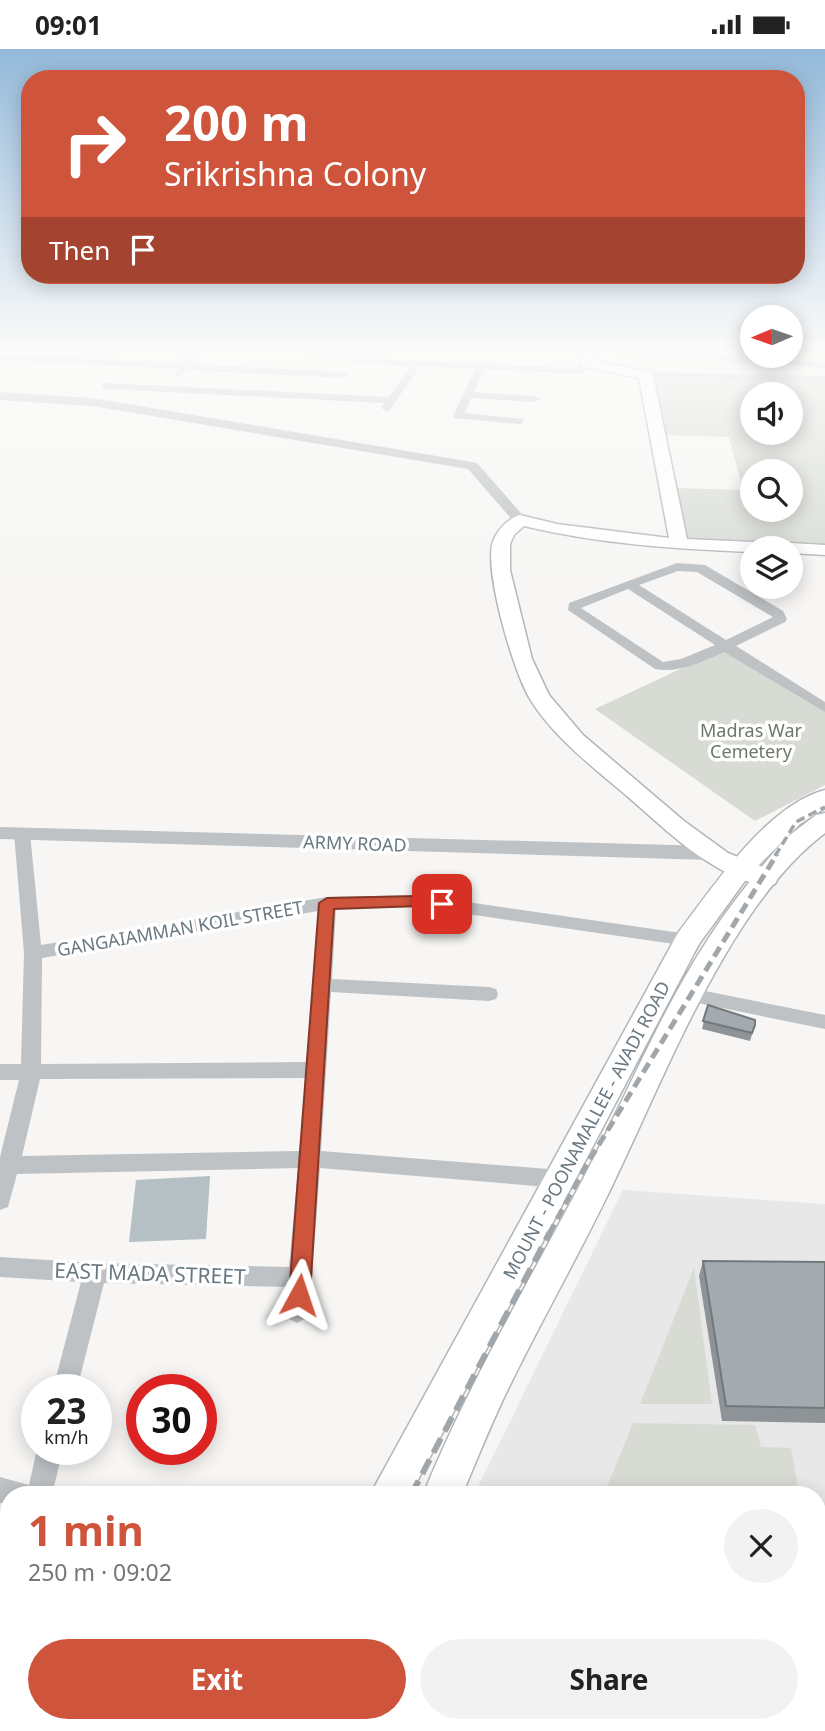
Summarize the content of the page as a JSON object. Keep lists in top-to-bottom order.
{
  "streets": {
    "main road": ["MOUNT - POONAMALLEE - AVADI ROAD"],
    "street": ["ARMY ROAD", "GANGAIAMMAN KOIL STREET", "EAST MADA STREET"]
  },
  "crossings": [
    ["GANGAIAMMAN KOIL STREET", "MOUNT - POONAMALLEE - AVADI ROAD"]
  ],
  "parks": ["Madras War Cemetery"],
  "north": "left",
  "page": {
    "status": "09:01",
    "turn": ["200 m", "Srikrishna Colony"],
    "then": "Then",
    "speed": "23 km/h",
    "limit": "30",
    "heading": ["1 min", "250 m · 09:02"],
    "buttons": ["Exit", "Share"]
  }
}
